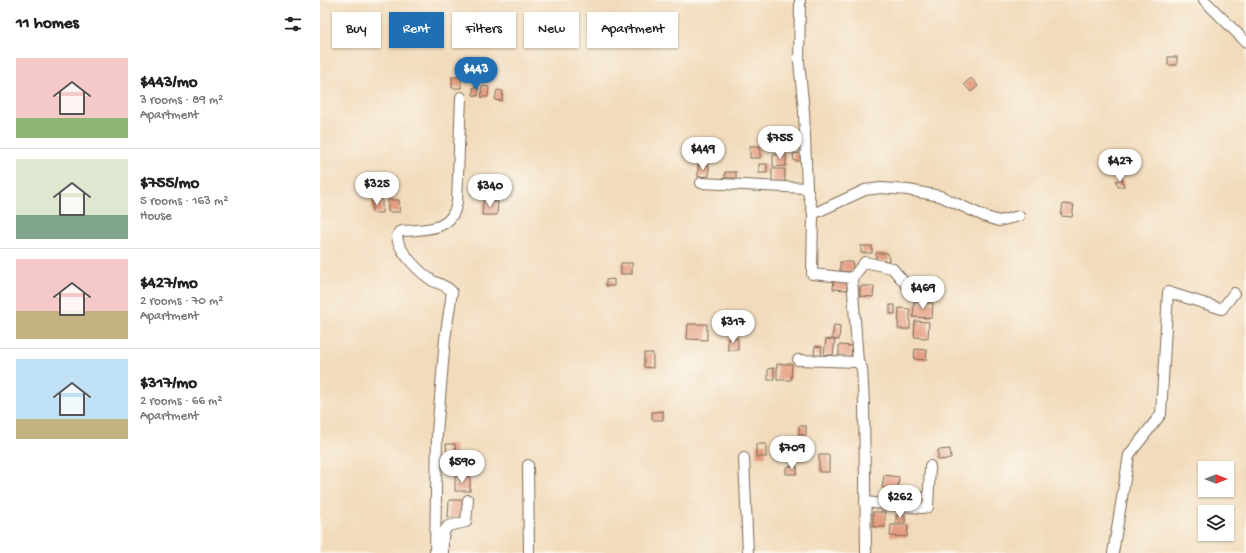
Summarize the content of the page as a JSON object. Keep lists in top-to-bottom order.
{
  "north": "right",
  "page": {
    "heading": "11 homes",
    "chip": [
      "Buy",
      "Rent",
      "Filters",
      "New",
      "Apartment"
    ],
    "list": [
      {
        "name": "$443/mo",
        "note": "3 rooms · 89 m² · Apartment"
      },
      {
        "name": "$755/mo",
        "note": "5 rooms · 163 m² · House"
      },
      {
        "name": "$427/mo",
        "note": "2 rooms · 70 m² · Apartment"
      },
      {
        "name": "$317/mo",
        "note": "2 rooms · 66 m² · Apartment"
      }
    ],
    "price": [
      "$443",
      "$755",
      "$449",
      "$427",
      "$325",
      "$340",
      "$469",
      "$317",
      "$709",
      "$590",
      "$262"
    ]
  }
}
